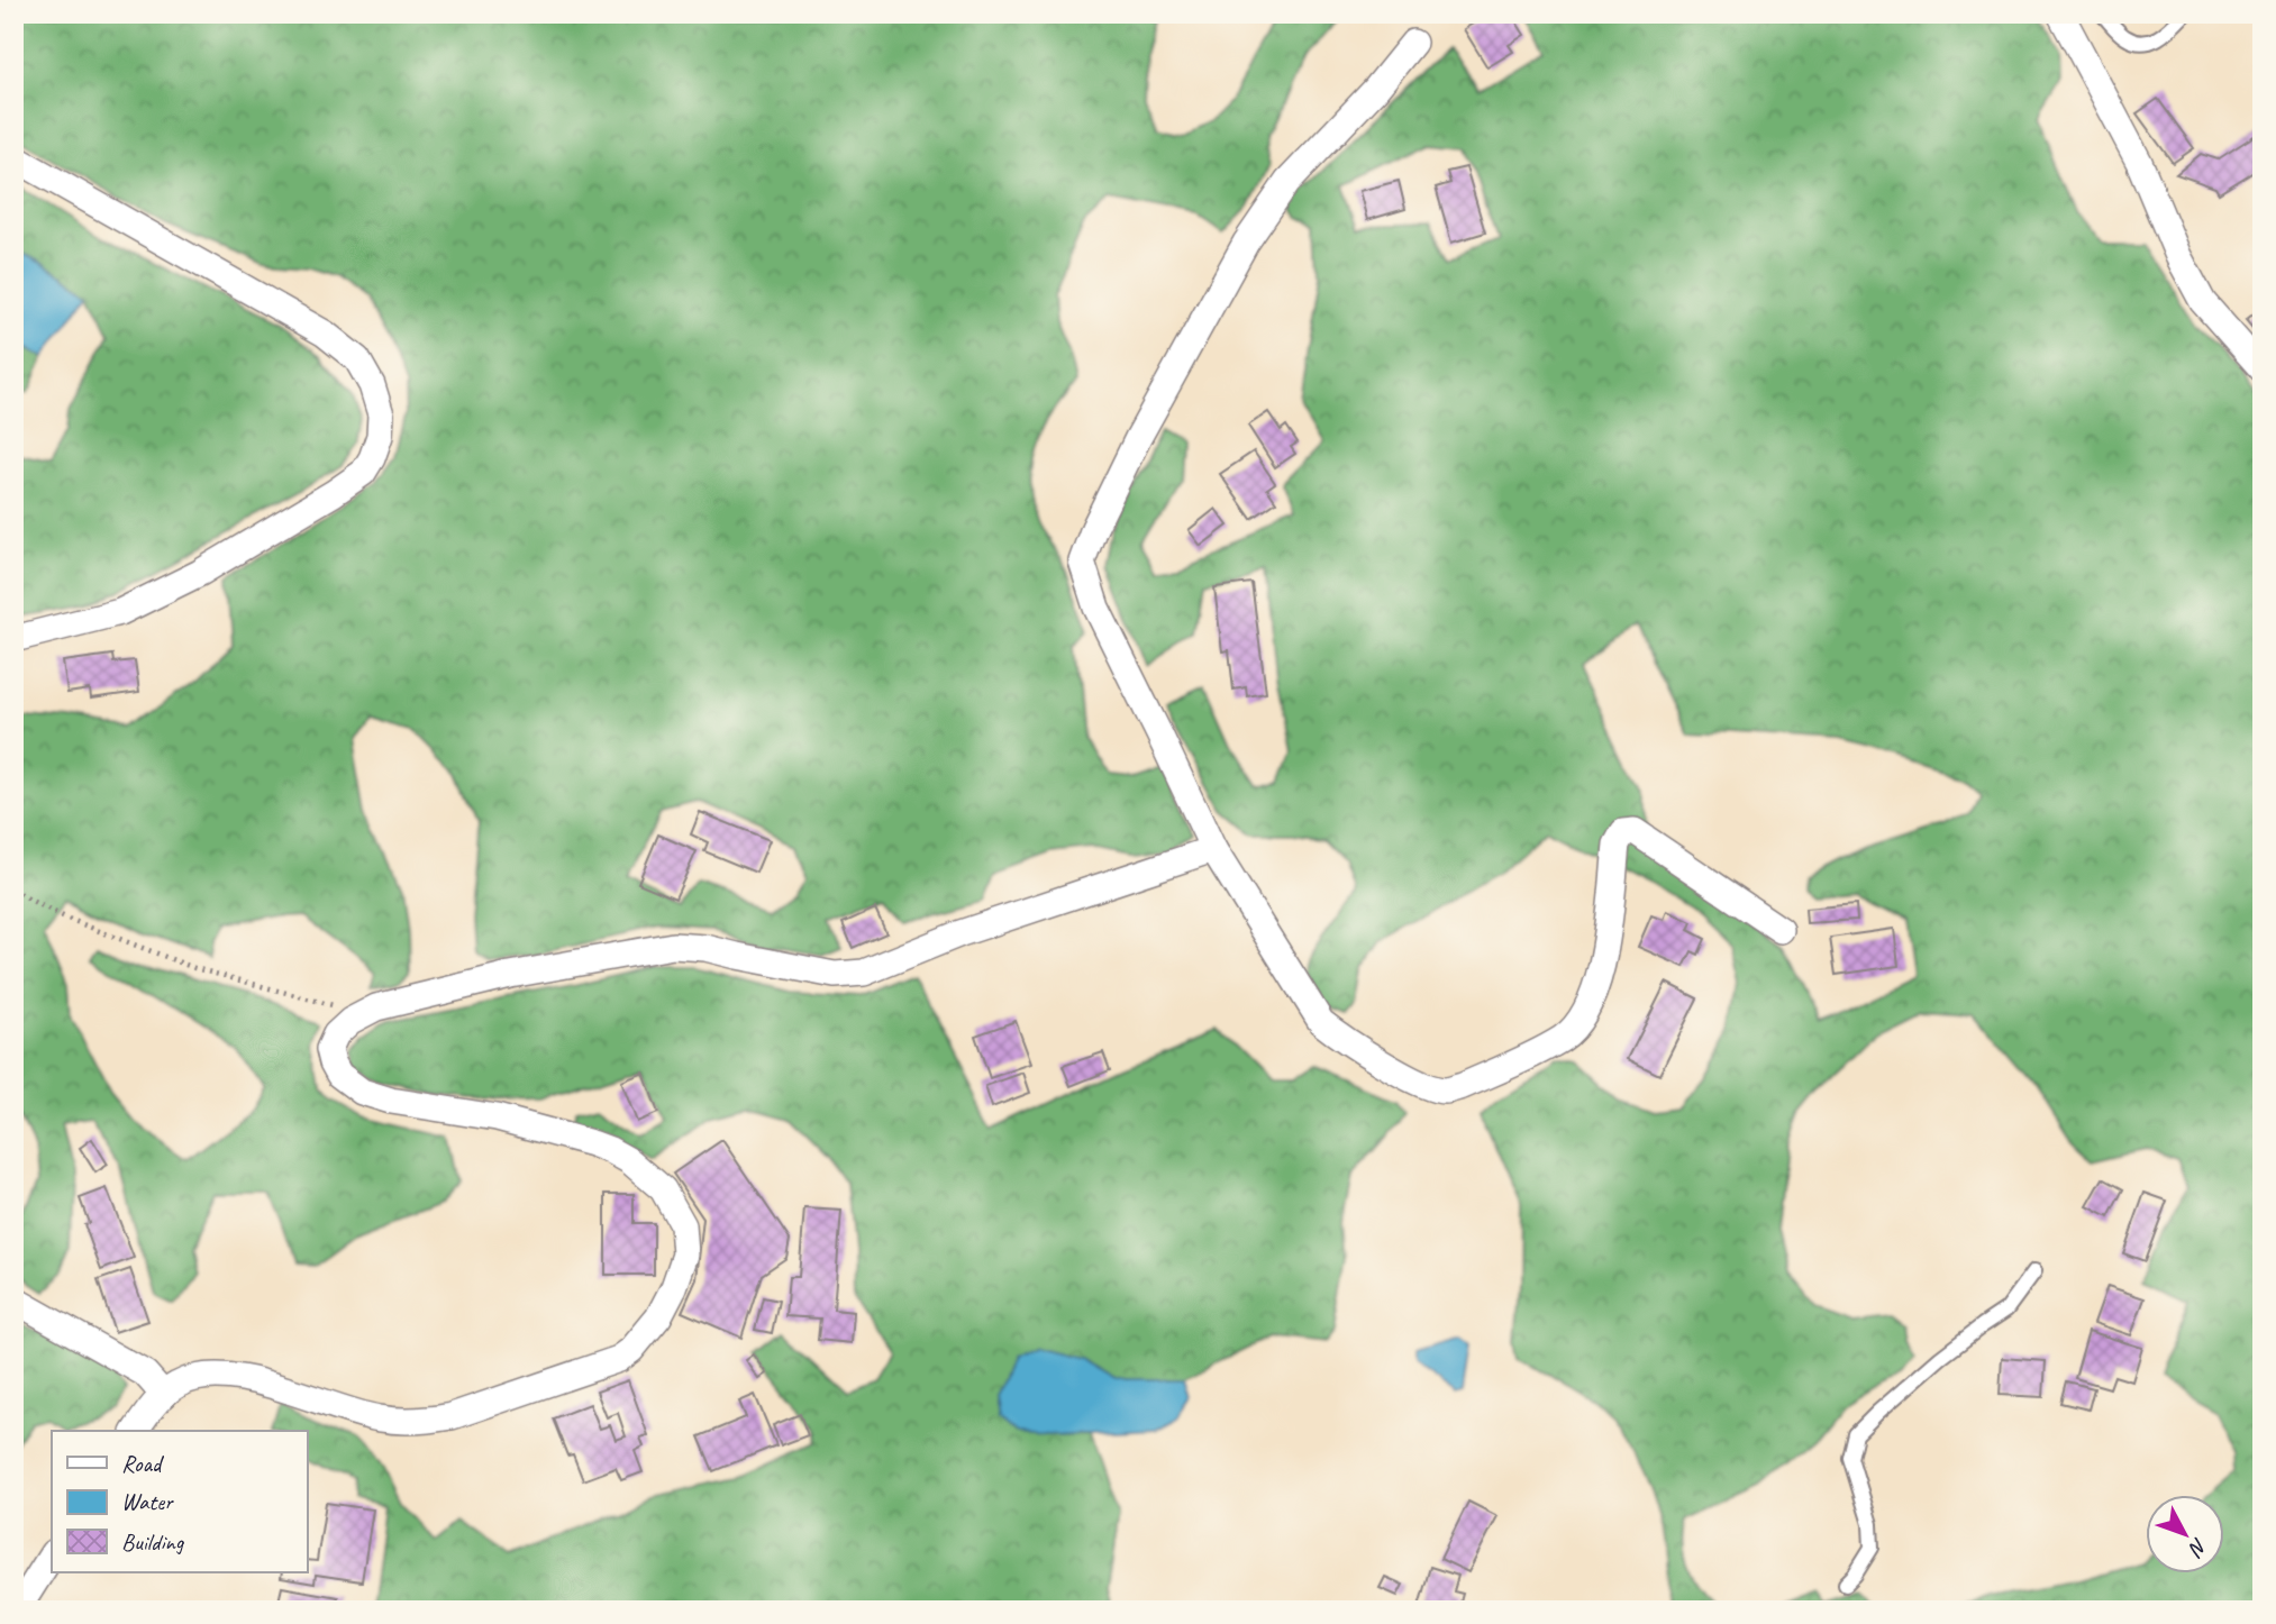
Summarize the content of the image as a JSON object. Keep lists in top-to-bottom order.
{
  "legend": ["Road", "Water", "Building"],
  "north": "bottom right"
}
